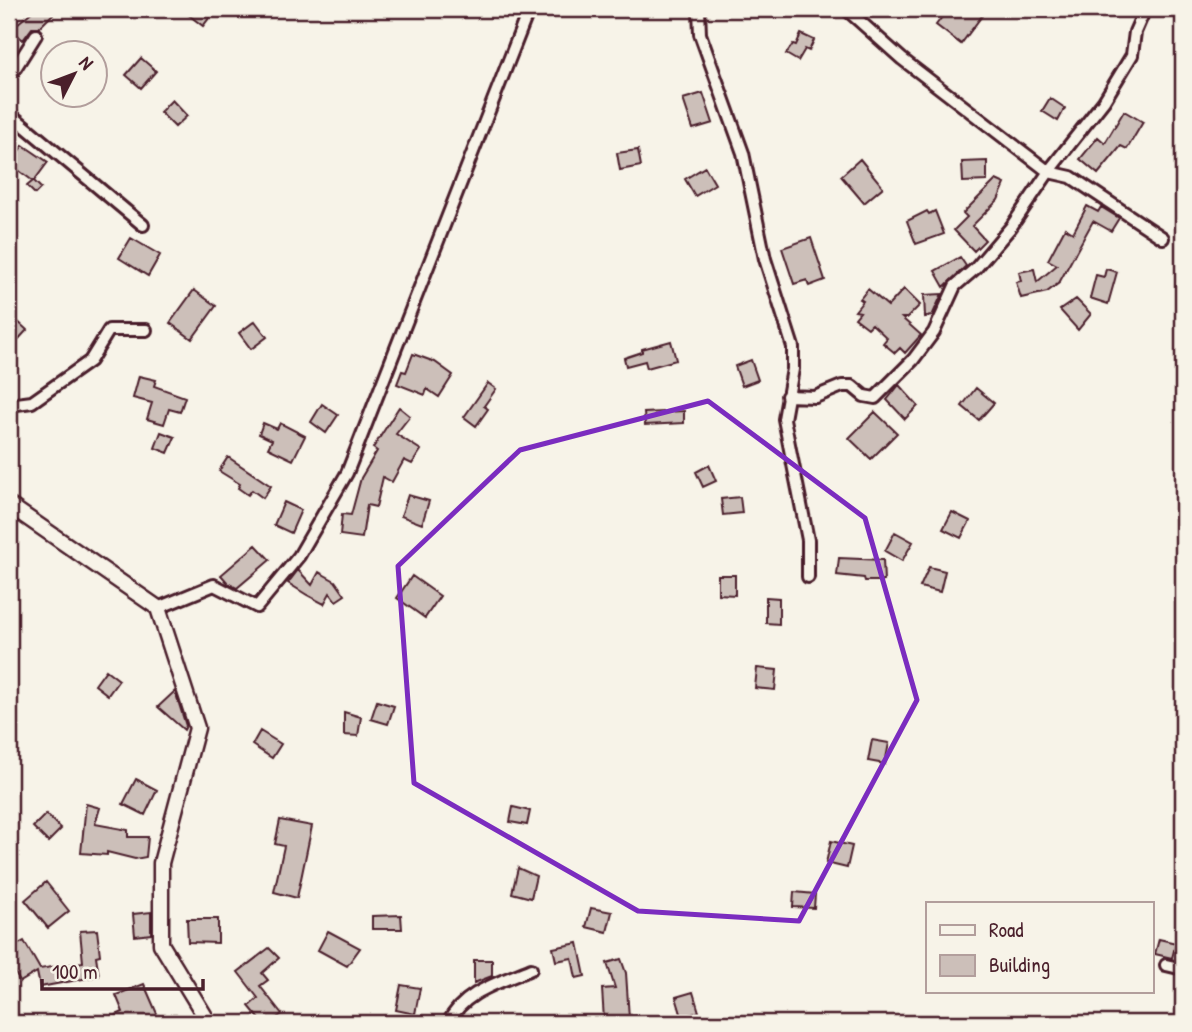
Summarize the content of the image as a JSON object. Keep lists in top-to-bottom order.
{
  "legend": ["Road", "Building"],
  "scale_bar": "100 m",
  "north": "top right"
}
